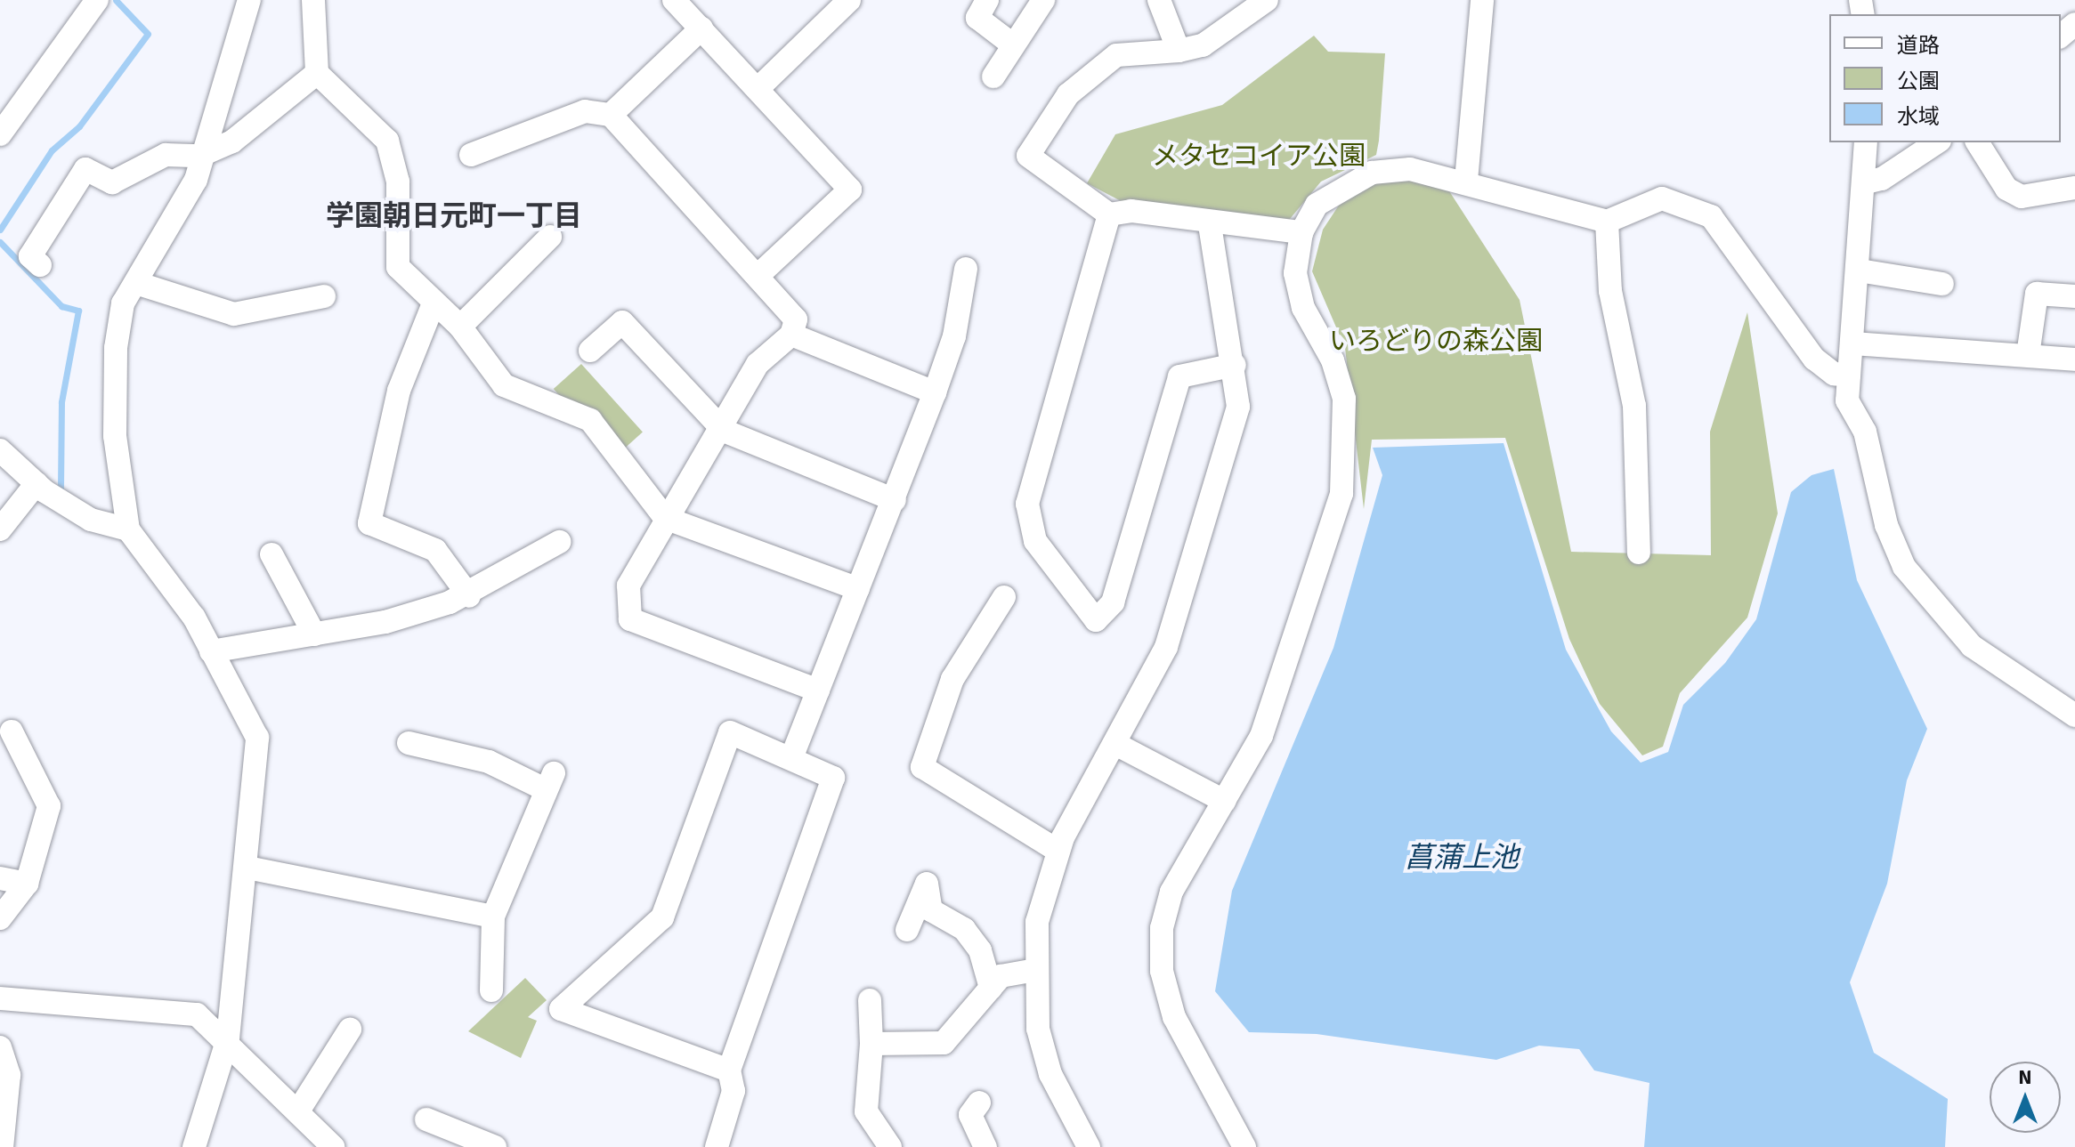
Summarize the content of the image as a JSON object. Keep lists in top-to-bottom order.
{
  "districts": ["学園朝日元町一丁目"],
  "water": ["菖蒲上池"],
  "parks": ["メタセコイア公園", "いろどりの森公園"],
  "legend": ["道路", "公園", "水域"],
  "north": "top"
}
